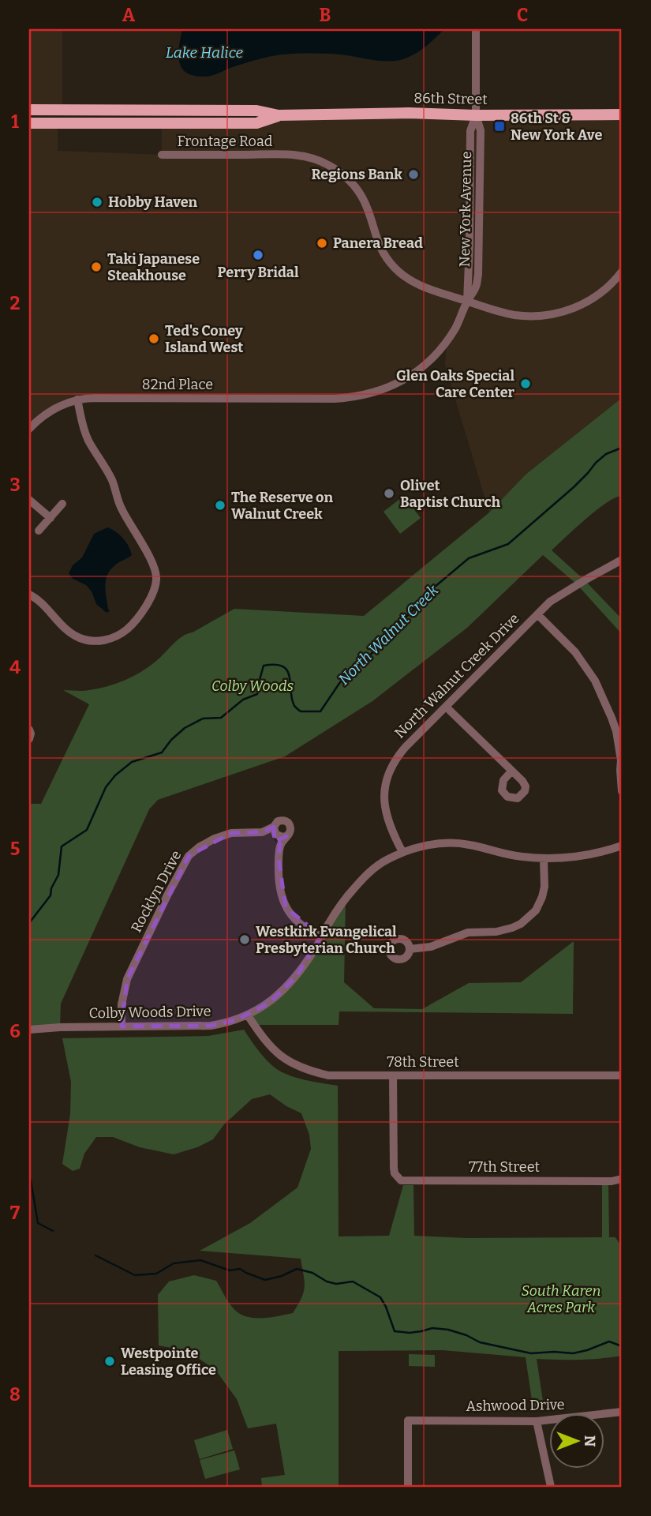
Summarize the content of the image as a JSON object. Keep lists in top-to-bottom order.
{
  "streets": {
    "main road": ["86th Street"],
    "street": [
      "Frontage Road",
      "New York Avenue",
      "82nd Place",
      "North Walnut Creek Drive",
      "Rocklyn Drive",
      "Colby Woods Drive",
      "78th Street",
      "77th Street",
      "Ashwood Drive"
    ]
  },
  "crossings": [
    ["86th Street", "New York Avenue"],
    ["Frontage Road", "New York Avenue"],
    ["New York Avenue", "82nd Place"],
    ["North Walnut Creek Drive", "Colby Woods Drive"],
    ["Rocklyn Drive", "Colby Woods Drive"],
    ["Colby Woods Drive", "78th Street"],
    ["78th Street", "77th Street"]
  ],
  "water": ["Lake Halice", "North Walnut Creek"],
  "parks": ["Colby Woods", "South Karen Acres Park"],
  "places": {
    "transit": ["86th St & New York Ave"],
    "other": [
      "Regions Bank",
      "Hobby Haven",
      "Panera Bread",
      "Perry Bridal",
      "Taki Japanese Steakhouse",
      "Ted's Coney Island West",
      "Glen Oaks Special Care Center",
      "Olivet Baptist Church",
      "The Reserve on Walnut Creek",
      "Westkirk Evangelical Presbyterian Church",
      "Westpointe Leasing Office"
    ]
  },
  "north": "right",
  "grid": {
    "columns": ["A", "B", "C"],
    "rows": [
      "1",
      "2",
      "3",
      "4",
      "5",
      "6",
      "7",
      "8"
    ]
  }
}
